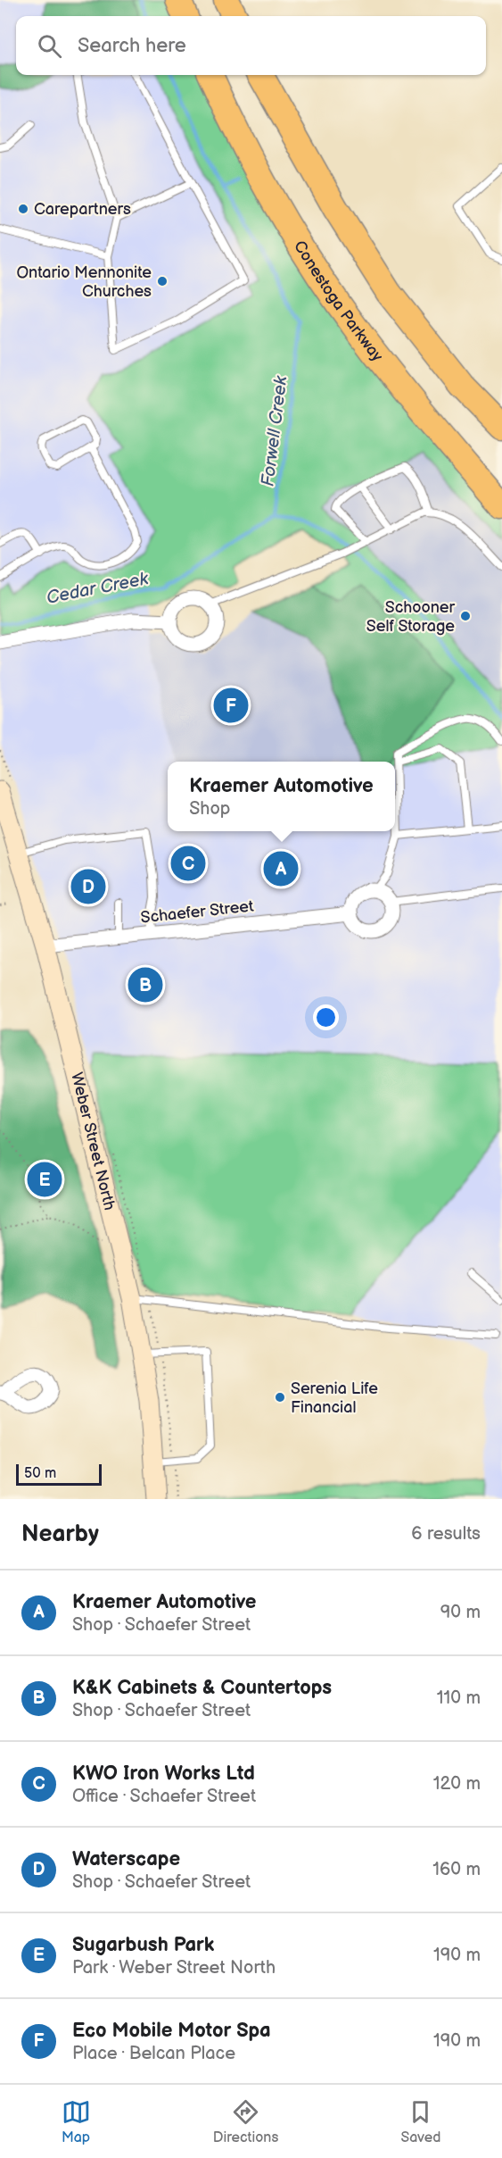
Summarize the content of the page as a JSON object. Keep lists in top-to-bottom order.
{
  "streets": {
    "highway": ["Conestoga Parkway"],
    "main road": ["Weber Street North"],
    "street": ["Schaefer Street"]
  },
  "crossings": [
    ["Schaefer Street", "Weber Street North"]
  ],
  "water": ["Forwell Creek", "Cedar Creek"],
  "places": [
    "Carepartners",
    "Ontario Mennonite Churches",
    "Schooner Self Storage",
    "Serenia Life Financial"
  ],
  "scale_bar": "50 m",
  "page": {
    "search": "Search here",
    "pins": [
      "F",
      "C",
      "A",
      "D",
      "B",
      "E"
    ],
    "popup": ["Kraemer Automotive", "Shop"],
    "scale": "50 m",
    "heading": ["Nearby", "6 results"],
    "list": [
      {
        "mark": "A",
        "name": "Kraemer Automotive",
        "note": "Shop · Schaefer Street",
        "value": "90 m"
      },
      {
        "mark": "B",
        "name": "K&K Cabinets & Countertops",
        "note": "Shop · Schaefer Street",
        "value": "110 m"
      },
      {
        "mark": "C",
        "name": "KWO Iron Works Ltd",
        "note": "Office · Schaefer Street",
        "value": "120 m"
      },
      {
        "mark": "D",
        "name": "Waterscape",
        "note": "Shop · Schaefer Street",
        "value": "160 m"
      },
      {
        "mark": "E",
        "name": "Sugarbush Park",
        "note": "Park · Weber Street North",
        "value": "190 m"
      },
      {
        "mark": "F",
        "name": "Eco Mobile Motor Spa",
        "note": "Place · Belcan Place",
        "value": "190 m"
      }
    ],
    "nav": ["Map", "Directions", "Saved"]
  }
}
